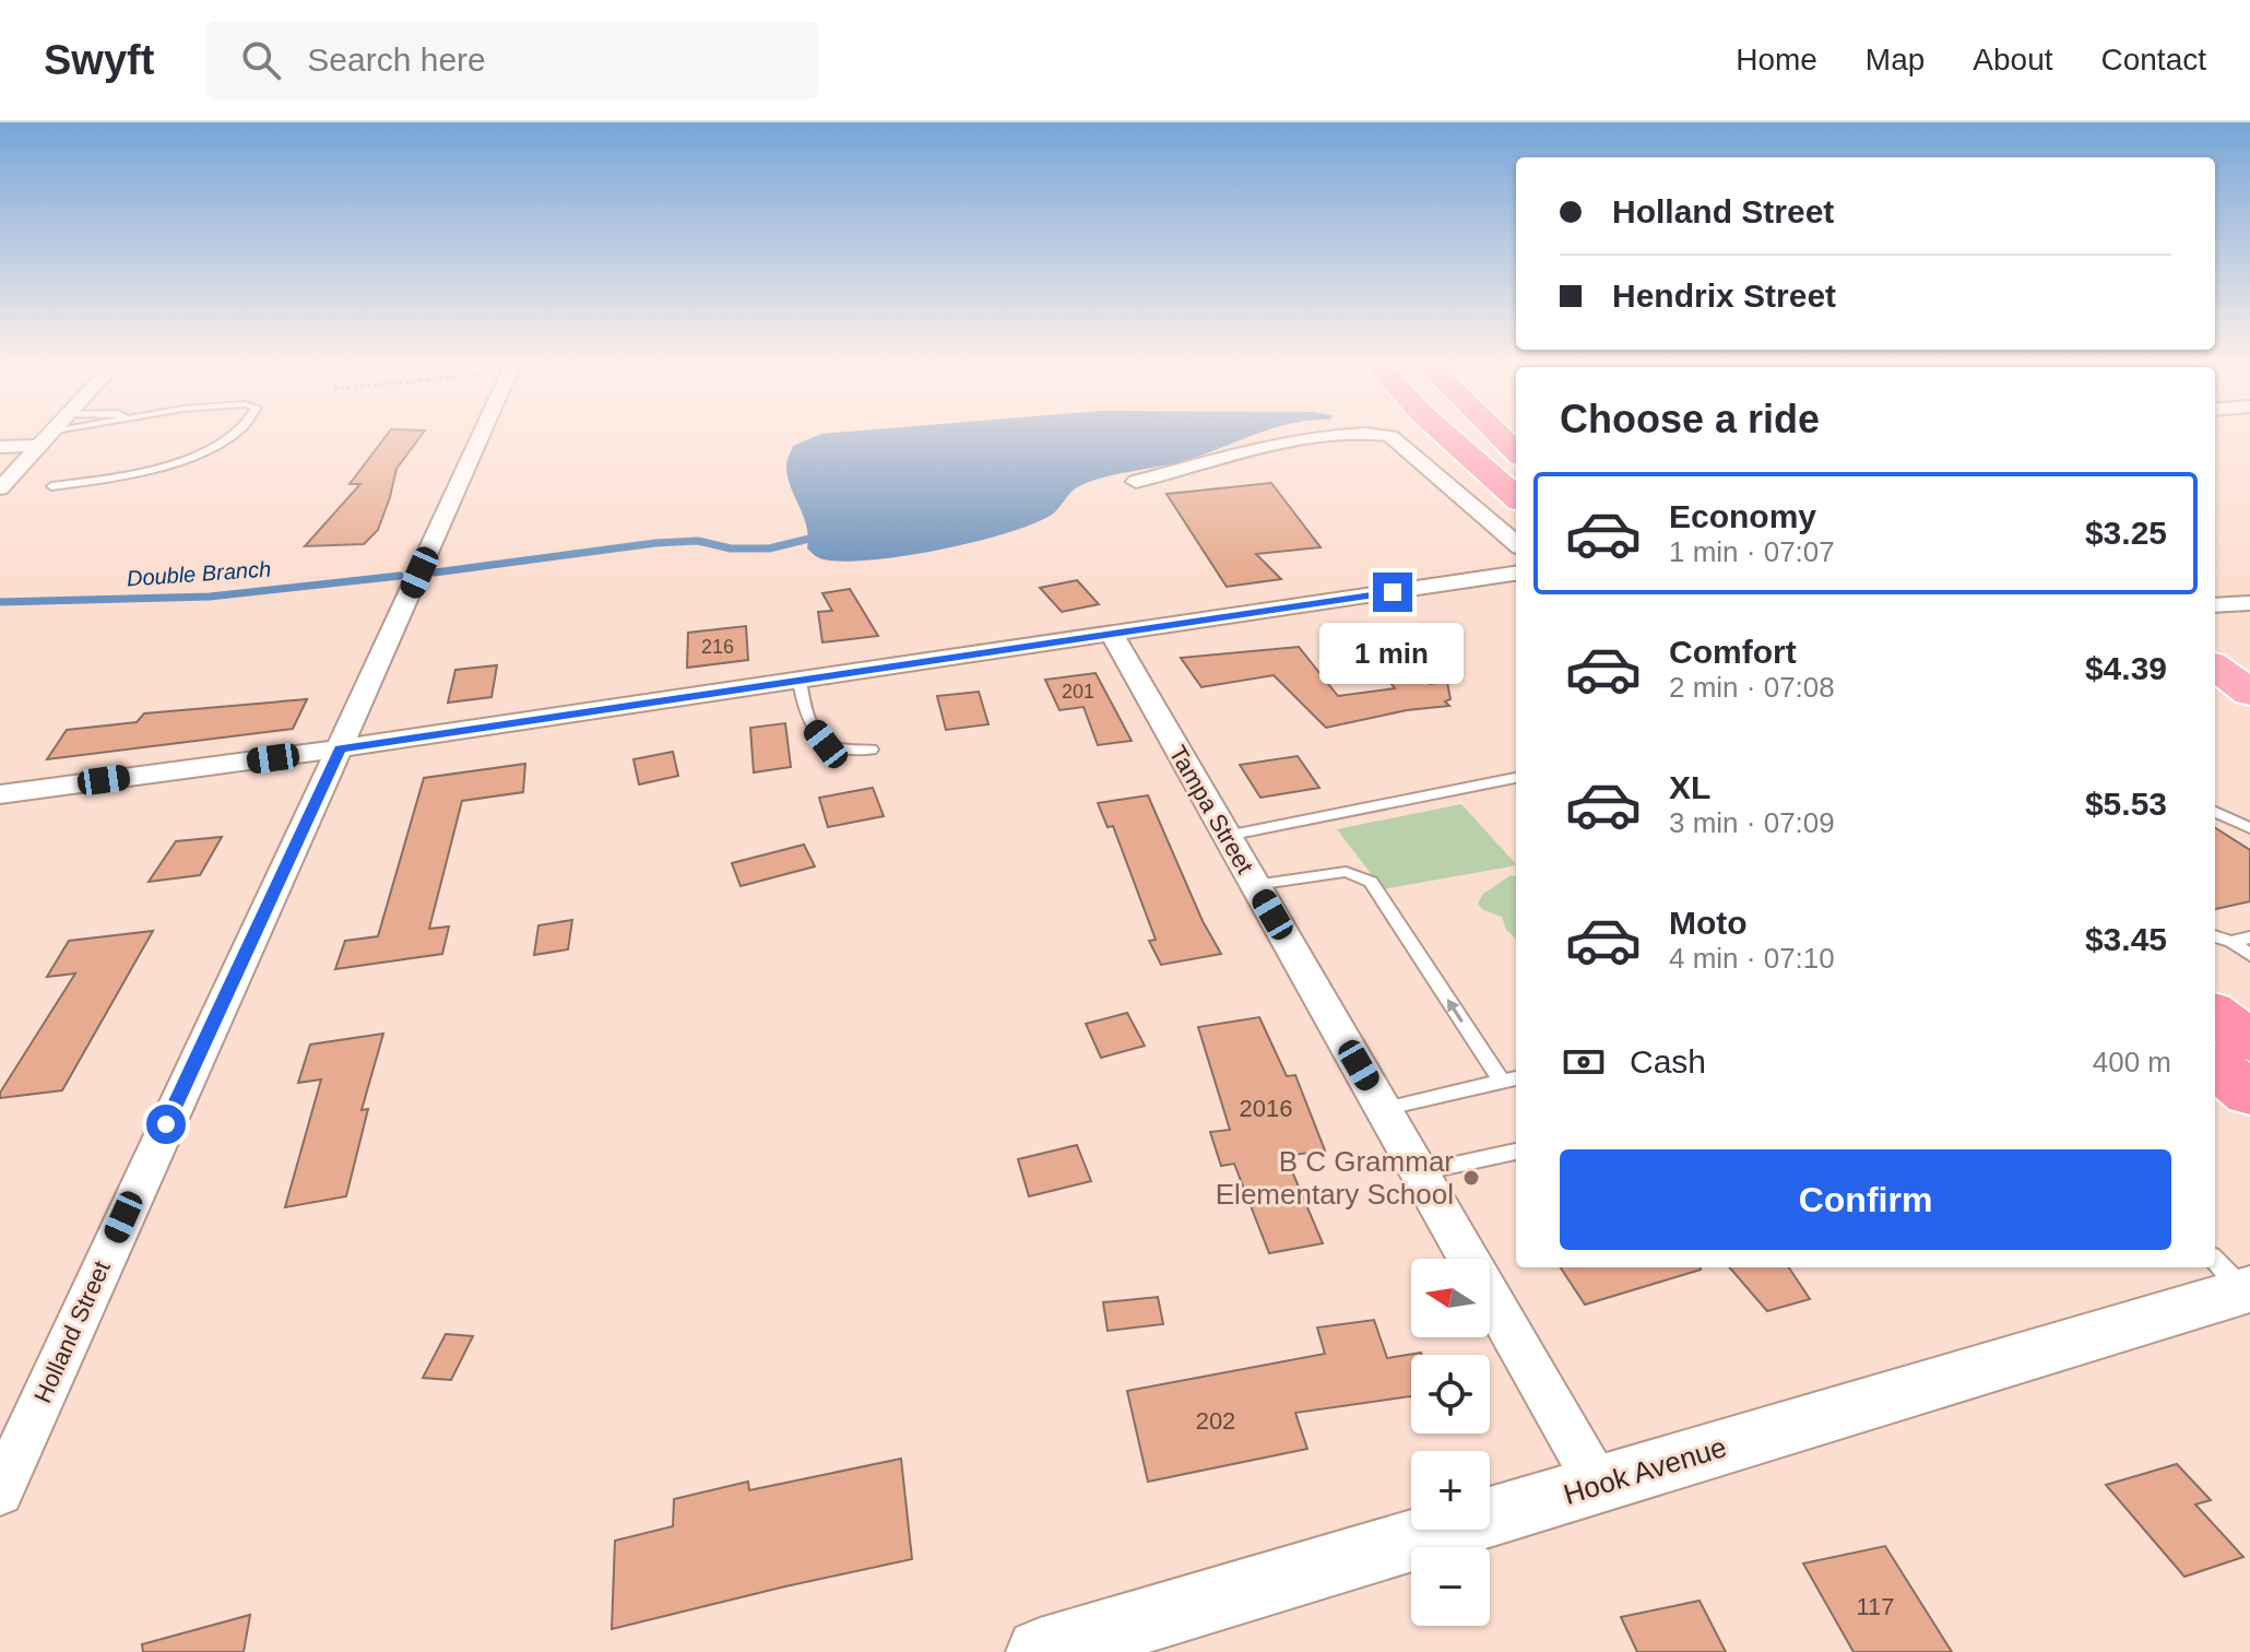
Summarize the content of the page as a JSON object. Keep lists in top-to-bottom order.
{
  "streets": {
    "street": ["Tampa Street", "Holland Street", "Hook Avenue"]
  },
  "crossings": [
    ["Tampa Street", "Hook Avenue"]
  ],
  "water": ["Double Branch"],
  "places": ["B C Grammar Elementary School"],
  "house_numbers": [
    "216",
    "201",
    "2016",
    "202",
    "117"
  ],
  "north": "left",
  "page": {
    "header": "Swyft",
    "search": "Search here",
    "nav": [
      "Home",
      "Map",
      "About",
      "Contact"
    ],
    "banner": ["Holland Street", "Hendrix Street"],
    "heading": "Choose a ride",
    "list": [
      {
        "name": "Economy",
        "note": "1 min · 07:07",
        "value": "$3.25"
      },
      {
        "name": "Comfort",
        "note": "2 min · 07:08",
        "value": "$4.39"
      },
      {
        "name": "XL",
        "note": "3 min · 07:09",
        "value": "$5.53"
      },
      {
        "name": "Moto",
        "note": "4 min · 07:10",
        "value": "$3.45"
      }
    ],
    "bubble": "1 min",
    "pay": ["Cash", "400 m"],
    "buttons": "Confirm",
    "map_buttons": ["+", "−"]
  }
}
